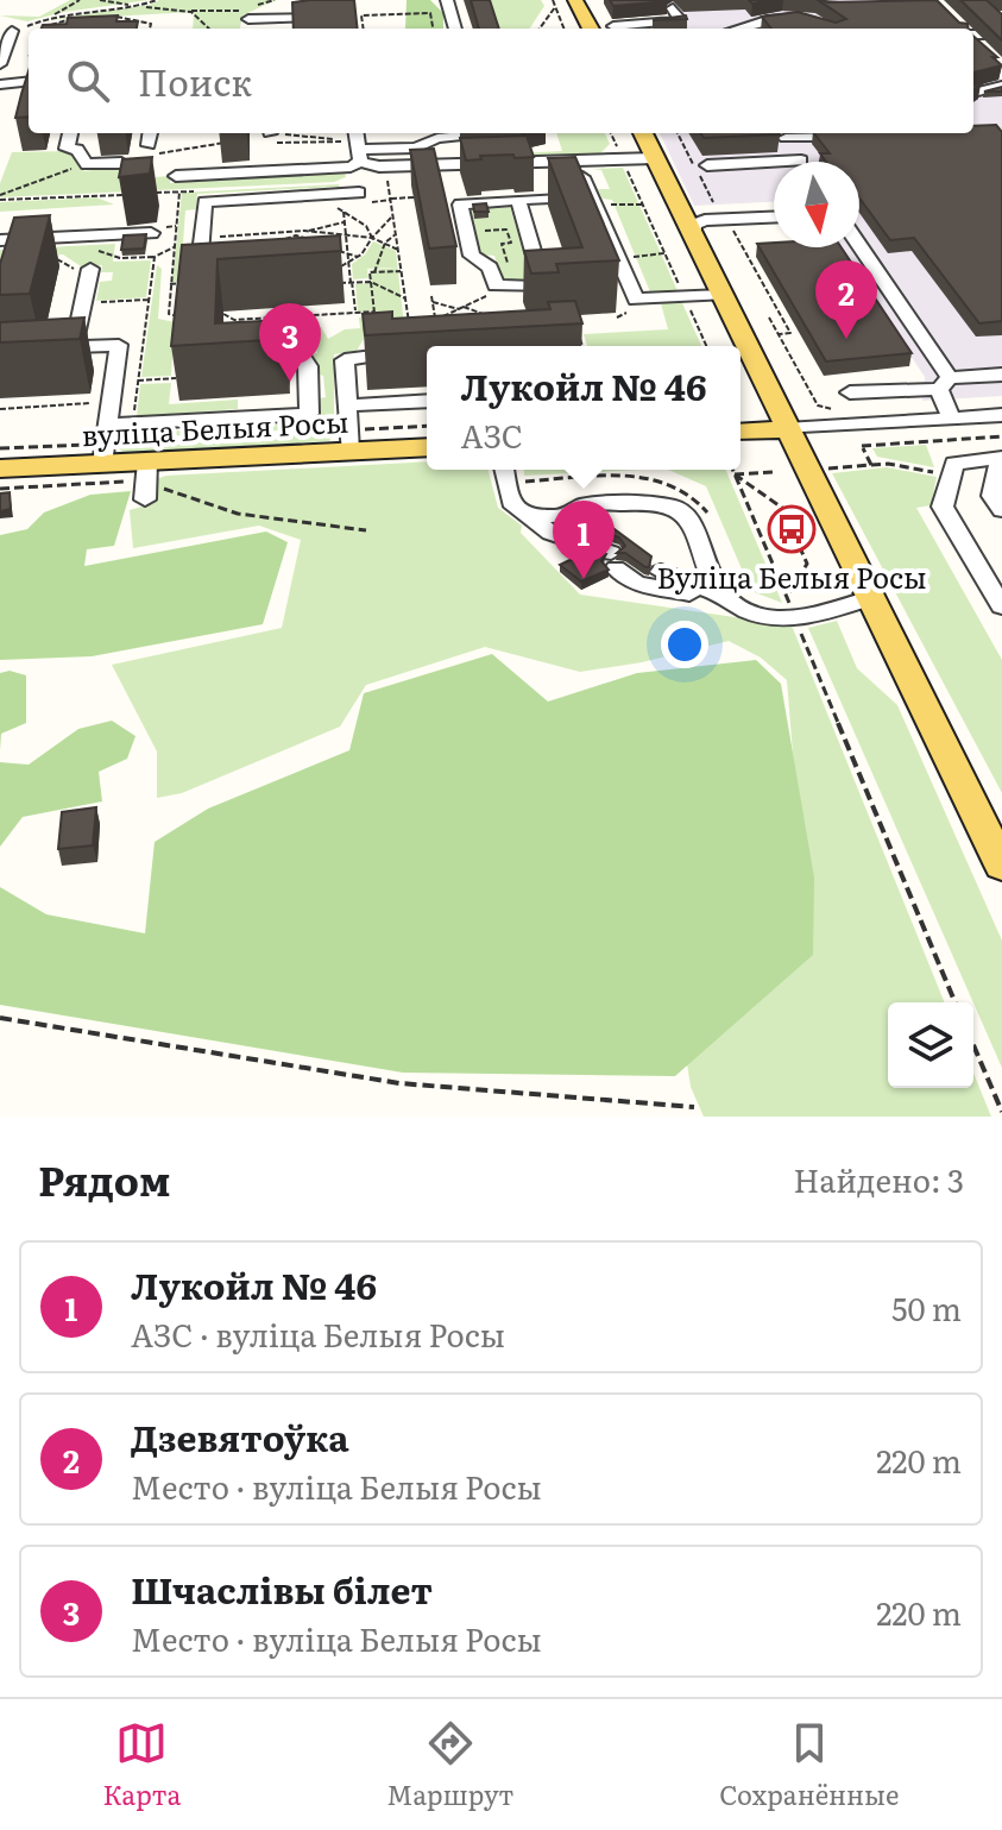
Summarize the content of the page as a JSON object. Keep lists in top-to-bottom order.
{
  "streets": {
    "main road": ["вуліца Белыя Росы"]
  },
  "places": {
    "bus stop": ["Вуліца Белыя Росы"]
  },
  "north": "bottom",
  "page": {
    "search": "Поиск",
    "pins": ["2", "3", "1"],
    "popup": ["Лукойл № 46", "АЗС"],
    "heading": ["Рядом", "Найдено: 3"],
    "list": [
      {
        "mark": "1",
        "name": "Лукойл № 46",
        "note": "АЗС · вуліца Белыя Росы",
        "value": "50 m"
      },
      {
        "mark": "2",
        "name": "Дзевятоўка",
        "note": "Место · вуліца Белыя Росы",
        "value": "220 m"
      },
      {
        "mark": "3",
        "name": "Шчаслівы білет",
        "note": "Место · вуліца Белыя Росы",
        "value": "220 m"
      }
    ],
    "nav": ["Карта", "Маршрут", "Сохранённые"]
  }
}
